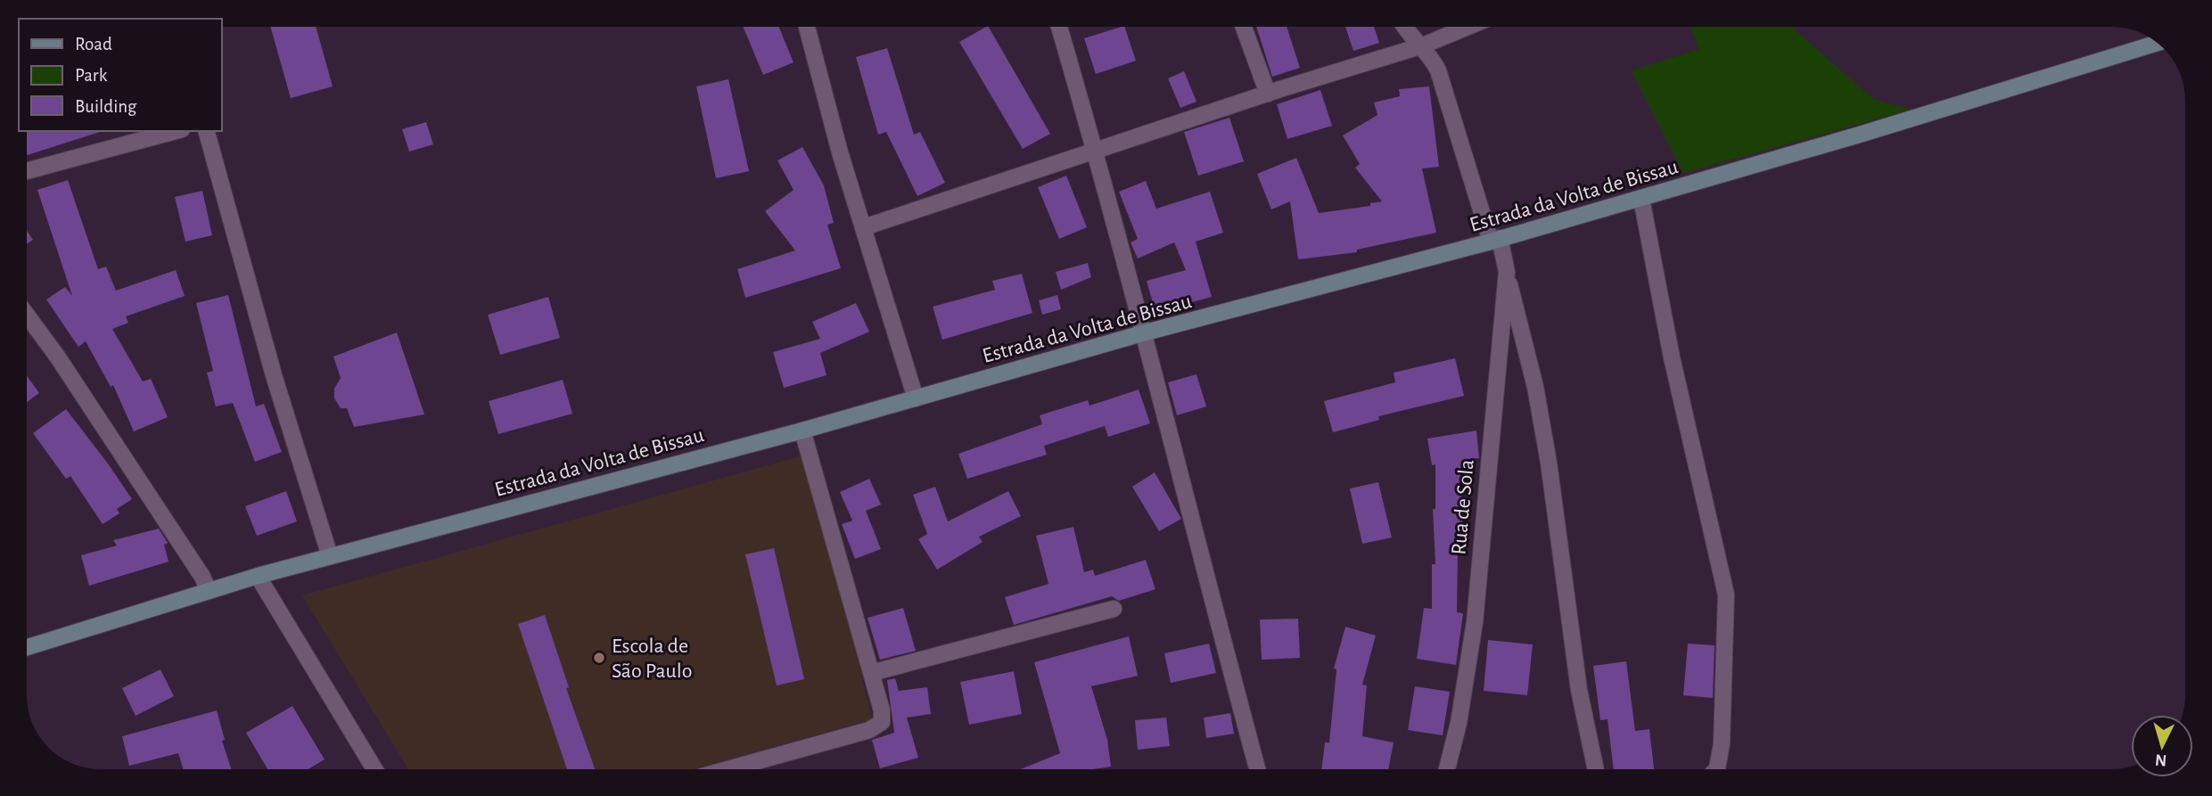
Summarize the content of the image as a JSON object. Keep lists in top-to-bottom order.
{
  "streets": {
    "main road": ["Estrada da Volta de Bissau"],
    "street": ["Rua de Sola"]
  },
  "crossings": [
    ["Estrada da Volta de Bissau", "Rua de Sola"]
  ],
  "places": ["Escola de São Paulo"],
  "legend": ["Road", "Park", "Building"],
  "north": "bottom"
}
